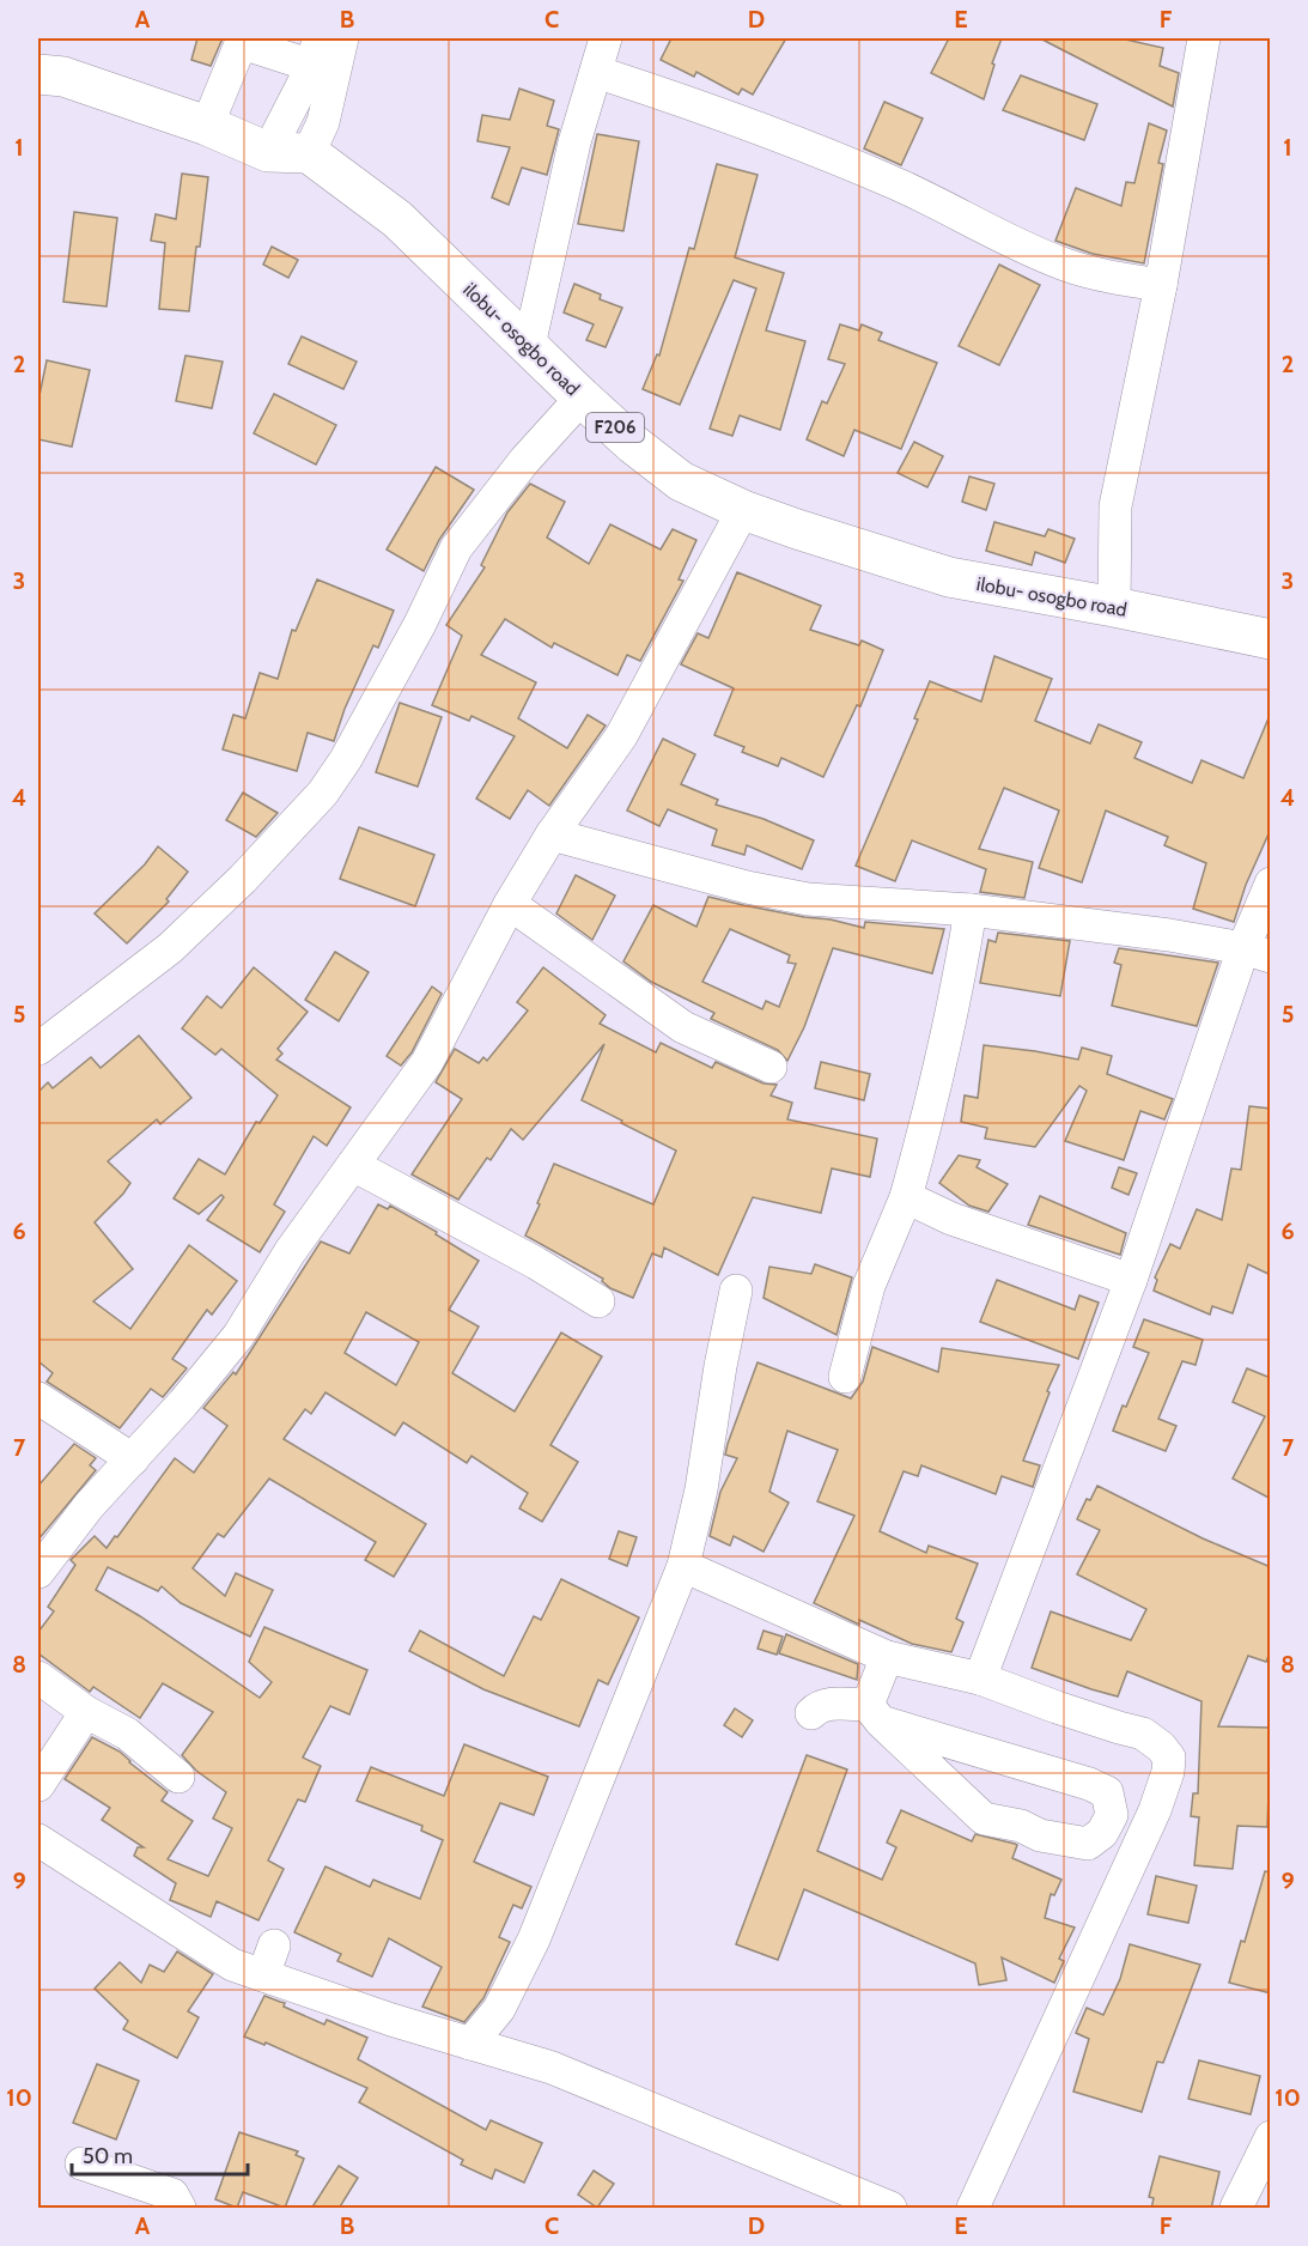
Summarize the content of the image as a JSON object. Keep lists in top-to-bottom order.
{
  "streets": {
    "main road": ["ilobu- osogbo road", "F206"]
  },
  "scale_bar": "50 m",
  "grid": {
    "columns": [
      "A",
      "B",
      "C",
      "D",
      "E",
      "F"
    ],
    "rows": [
      "1",
      "2",
      "3",
      "4",
      "5",
      "6",
      "7",
      "8",
      "9",
      "10"
    ]
  }
}
